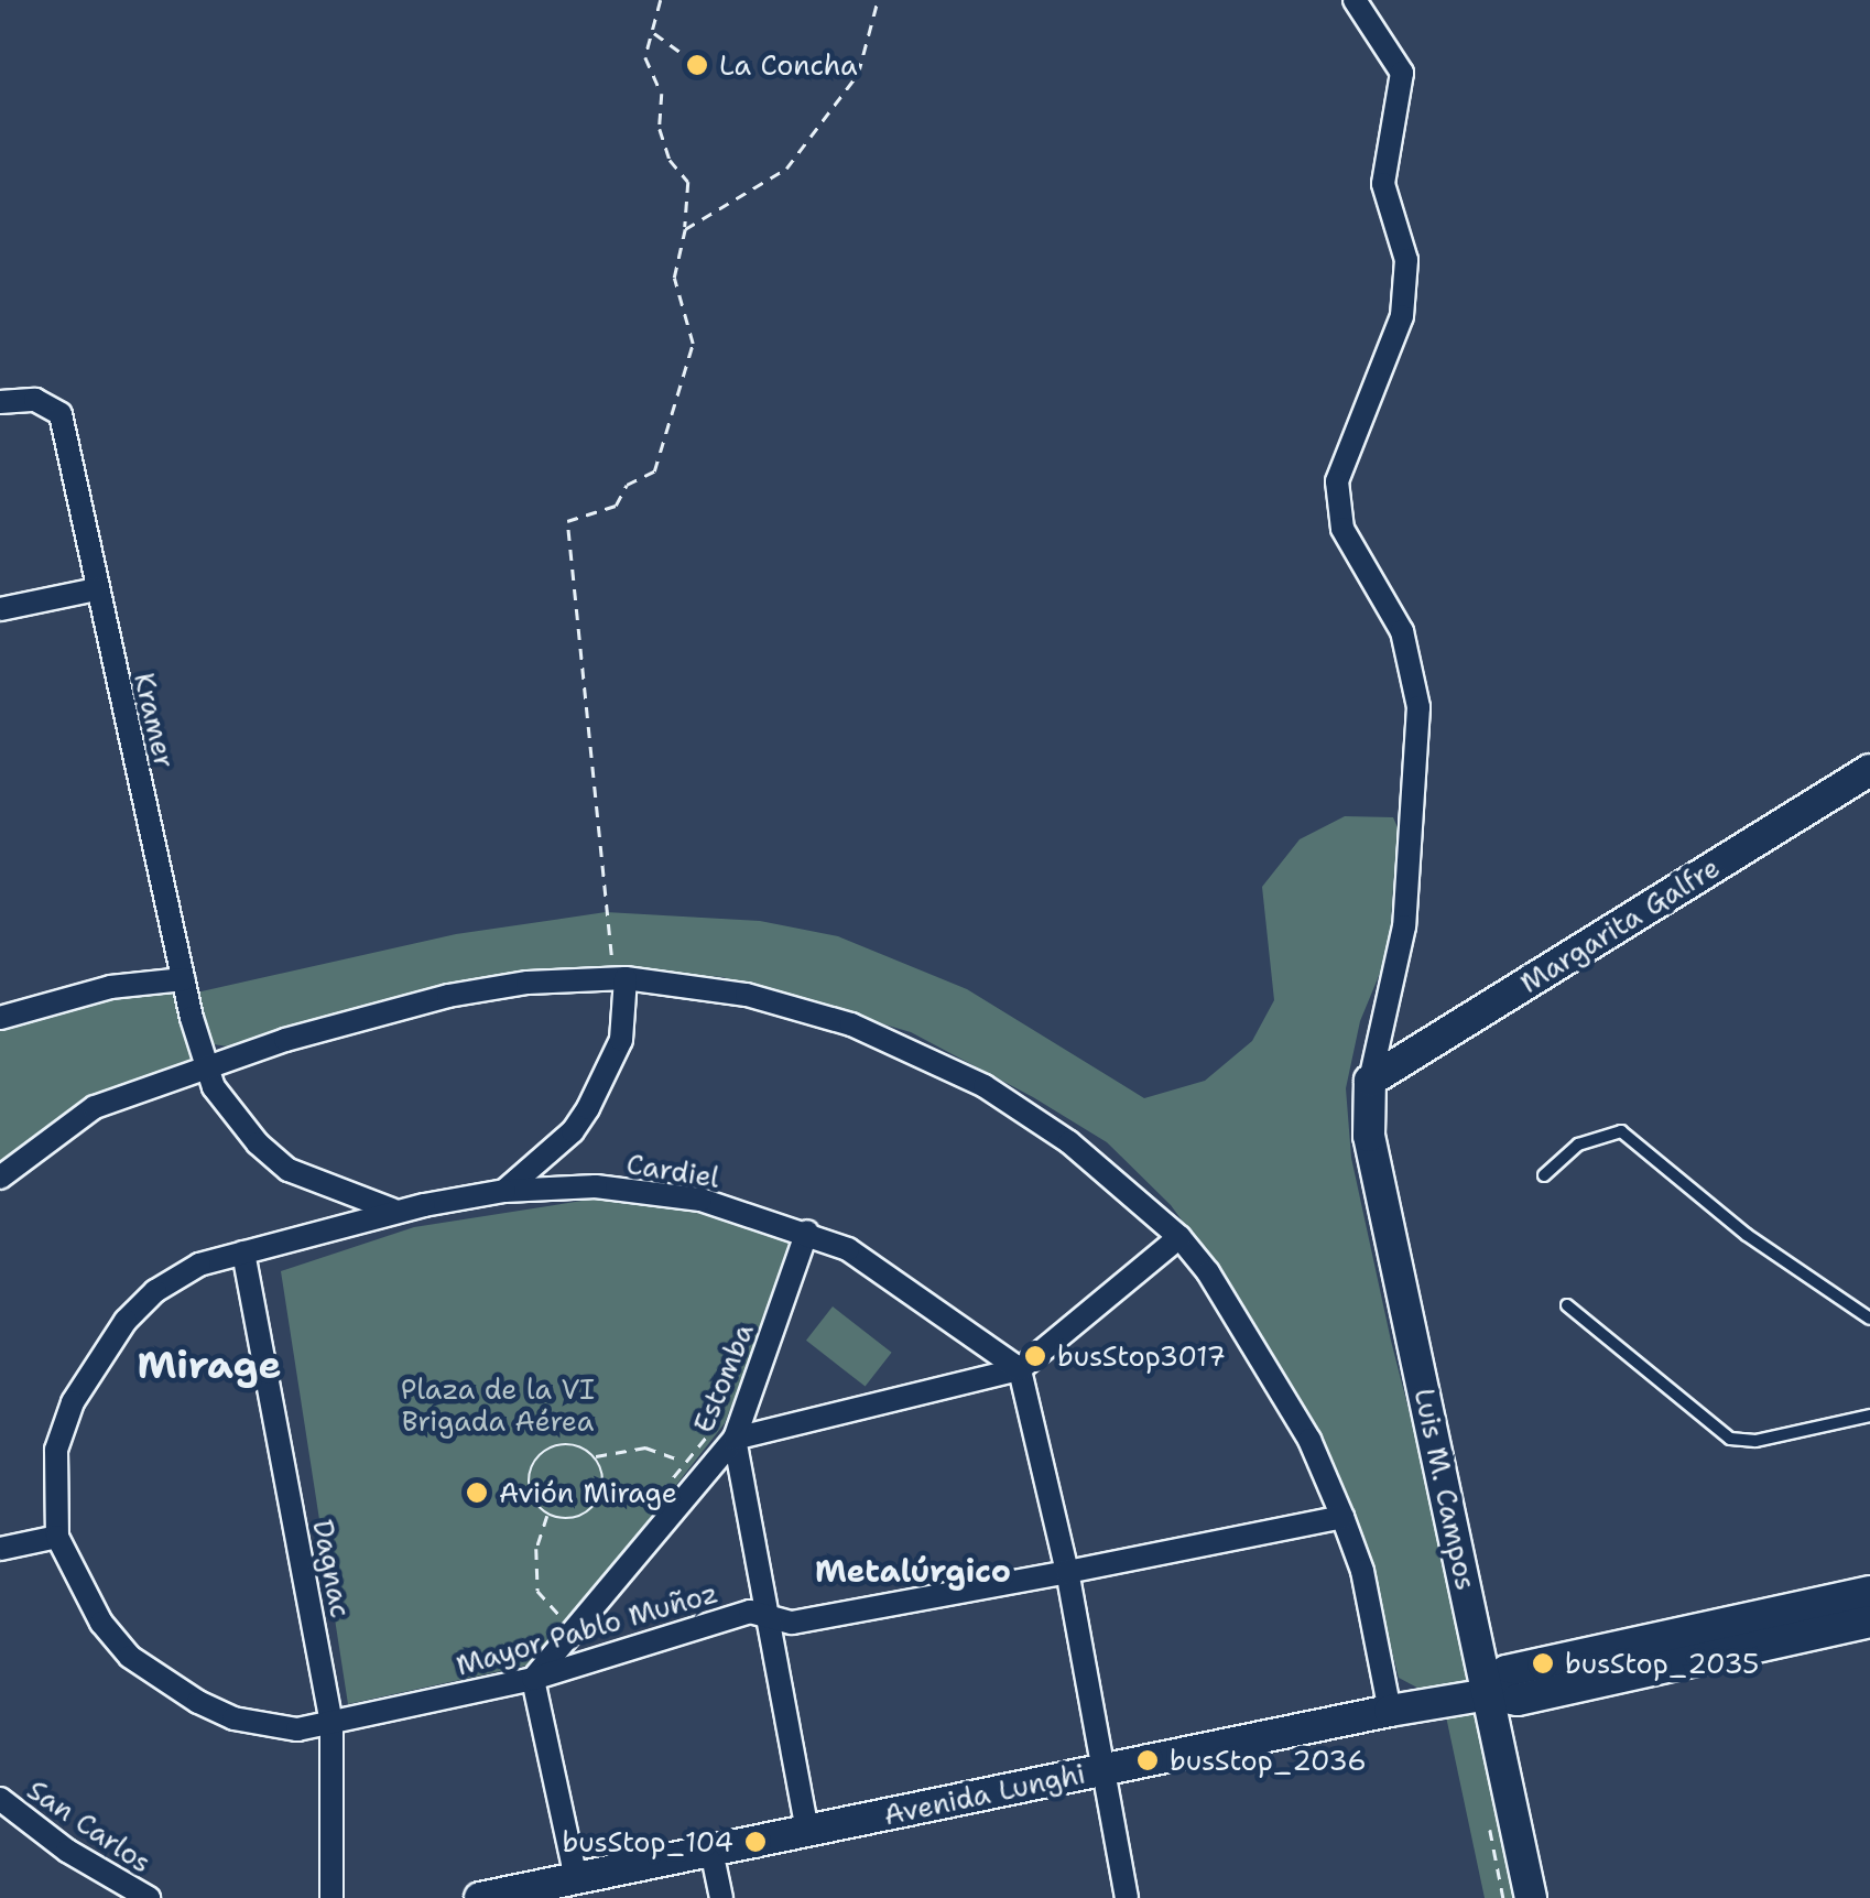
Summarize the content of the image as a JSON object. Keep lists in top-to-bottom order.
{
  "streets": {
    "main road": ["Margarita Galfre", "Luis M. Campos", "Avenida Lunghi"],
    "street": [
      "Kramer",
      "Cardiel",
      "Estomba",
      "Dagnac",
      "Mayor Pablo Muñoz",
      "San Carlos"
    ]
  },
  "crossings": [
    ["Kramer", "Cardiel"],
    ["Margarita Galfre", "Luis M. Campos"],
    ["Cardiel", "Estomba"],
    ["Cardiel", "Dagnac"],
    ["Cardiel", "Mayor Pablo Muñoz"],
    ["Estomba", "Mayor Pablo Muñoz"],
    ["Luis M. Campos", "Avenida Lunghi"],
    ["Dagnac", "Mayor Pablo Muñoz"]
  ],
  "districts": ["Mirage", "Metalúrgico"],
  "parks": ["Plaza de la VI Brigada Aérea"],
  "places": [
    "La Concha",
    "busStop3017",
    "Avión Mirage",
    "busStop_2035",
    "busStop_2036",
    "busStop_104"
  ]
}
